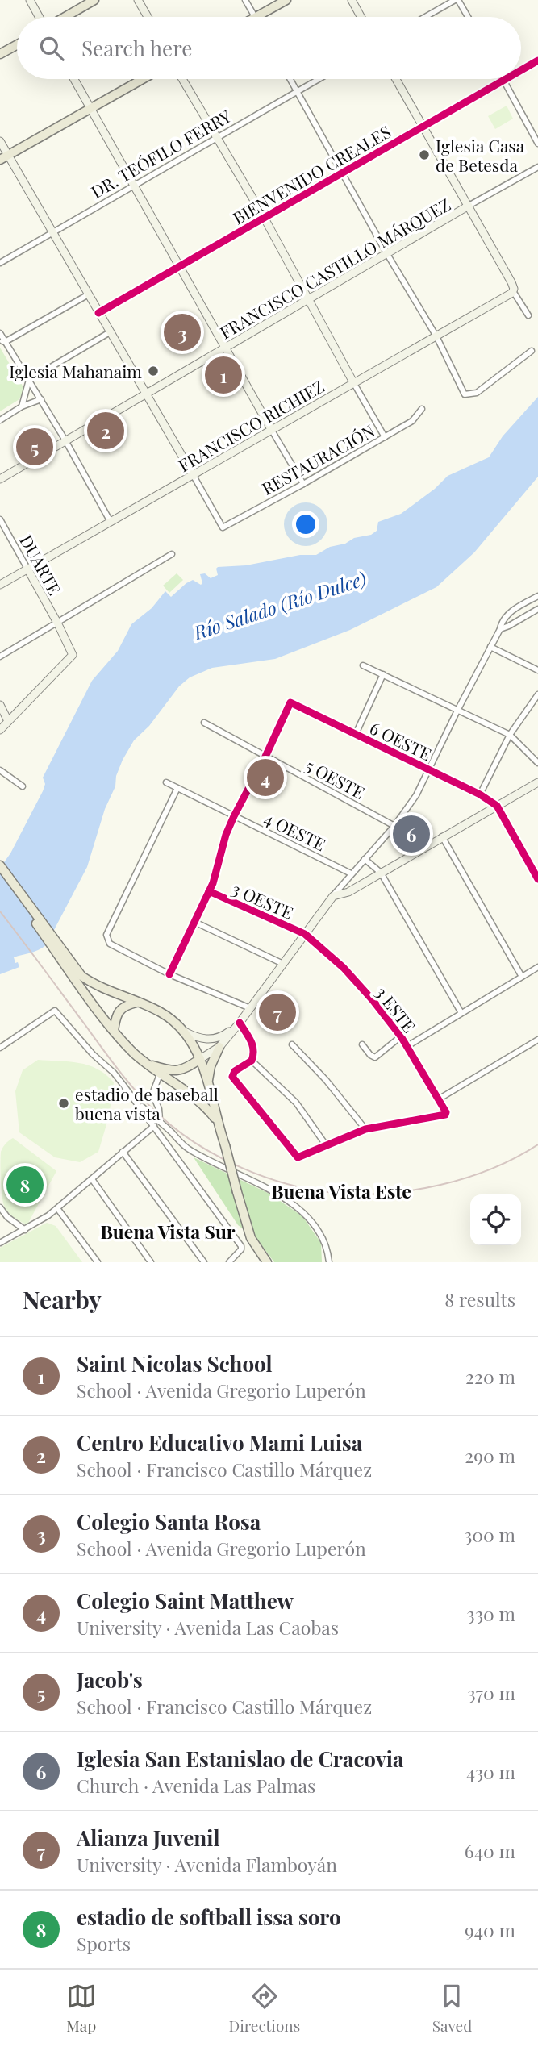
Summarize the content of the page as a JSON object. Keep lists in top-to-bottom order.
{
  "streets": {
    "main road": [
      "BIENVENIDO CREALES",
      "FRANCISCO CASTILLO MÁRQUEZ",
      "FRANCISCO RICHIEZ",
      "DUARTE"
    ],
    "street": [
      "DR. TEÓFILO FERRY",
      "RESTAURACIÓN",
      "6 OESTE",
      "5 OESTE",
      "4 OESTE",
      "3 OESTE",
      "3 ESTE"
    ]
  },
  "crossings": [
    ["FRANCISCO RICHIEZ", "RESTAURACIÓN"],
    ["FRANCISCO RICHIEZ", "DUARTE"],
    ["6 OESTE", "5 OESTE"],
    ["3 OESTE", "3 ESTE"]
  ],
  "districts": ["Buena Vista Este", "Buena Vista Sur"],
  "water": ["Río Salado (Río Dulce)"],
  "places": ["Iglesia Casa de Betesda", "Iglesia Mahanaim", "estadio de baseball buena vista"],
  "page": {
    "search": "Search here",
    "pins": [
      "3",
      "1",
      "2",
      "5",
      "4",
      "6",
      "7",
      "8"
    ],
    "heading": ["Nearby", "8 results"],
    "list": [
      {
        "mark": "1",
        "name": "Saint Nicolas School",
        "note": "School · Avenida Gregorio Luperón",
        "value": "220 m"
      },
      {
        "mark": "2",
        "name": "Centro Educativo Mami Luisa",
        "note": "School · Francisco Castillo Márquez",
        "value": "290 m"
      },
      {
        "mark": "3",
        "name": "Colegio Santa Rosa",
        "note": "School · Avenida Gregorio Luperón",
        "value": "300 m"
      },
      {
        "mark": "4",
        "name": "Colegio Saint Matthew",
        "note": "University · Avenida Las Caobas",
        "value": "330 m"
      },
      {
        "mark": "5",
        "name": "Jacob's",
        "note": "School · Francisco Castillo Márquez",
        "value": "370 m"
      },
      {
        "mark": "6",
        "name": "Iglesia San Estanislao de Cracovia",
        "note": "Church · Avenida Las Palmas",
        "value": "430 m"
      },
      {
        "mark": "7",
        "name": "Alianza Juvenil",
        "note": "University · Avenida Flamboyán",
        "value": "640 m"
      },
      {
        "mark": "8",
        "name": "estadio de softball issa soro",
        "note": "Sports",
        "value": "940 m"
      }
    ],
    "nav": ["Map", "Directions", "Saved"]
  }
}
